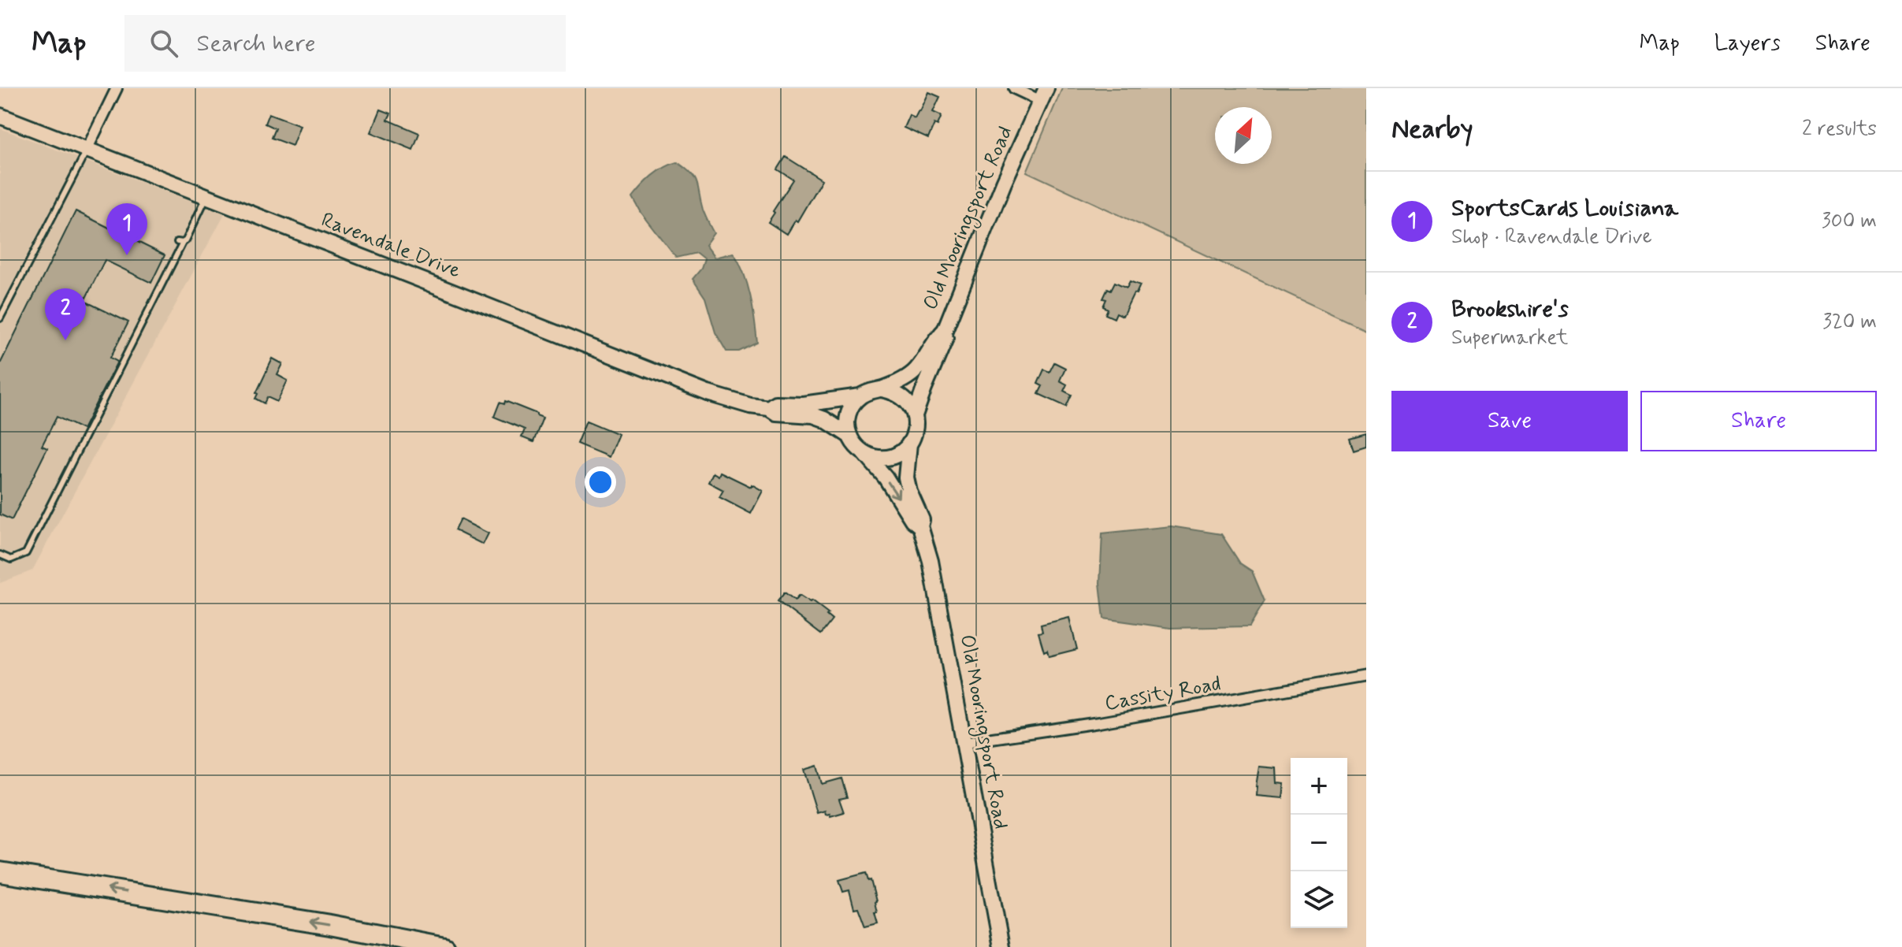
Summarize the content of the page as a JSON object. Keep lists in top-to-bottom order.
{
  "streets": {
    "main road": ["Old Mooringsport Road", "Ravendale Drive"],
    "street": ["Cassity Road"]
  },
  "crossings": [
    ["Old Mooringsport Road", "Ravendale Drive"],
    ["Old Mooringsport Road", "Cassity Road"]
  ],
  "north": "top right",
  "page": {
    "header": "Map",
    "search": "Search here",
    "nav": ["Map", "Layers", "Share"],
    "heading": ["Nearby", "2 results"],
    "list": [
      {
        "mark": "1",
        "name": "SportsCards Louisiana",
        "note": "Shop · Ravendale Drive",
        "value": "300 m"
      },
      {
        "mark": "2",
        "name": "Brookshire's",
        "note": "Supermarket",
        "value": "320 m"
      }
    ],
    "pins": ["1", "2"],
    "buttons": ["Save", "Share"],
    "map_buttons": ["+", "−"]
  }
}
